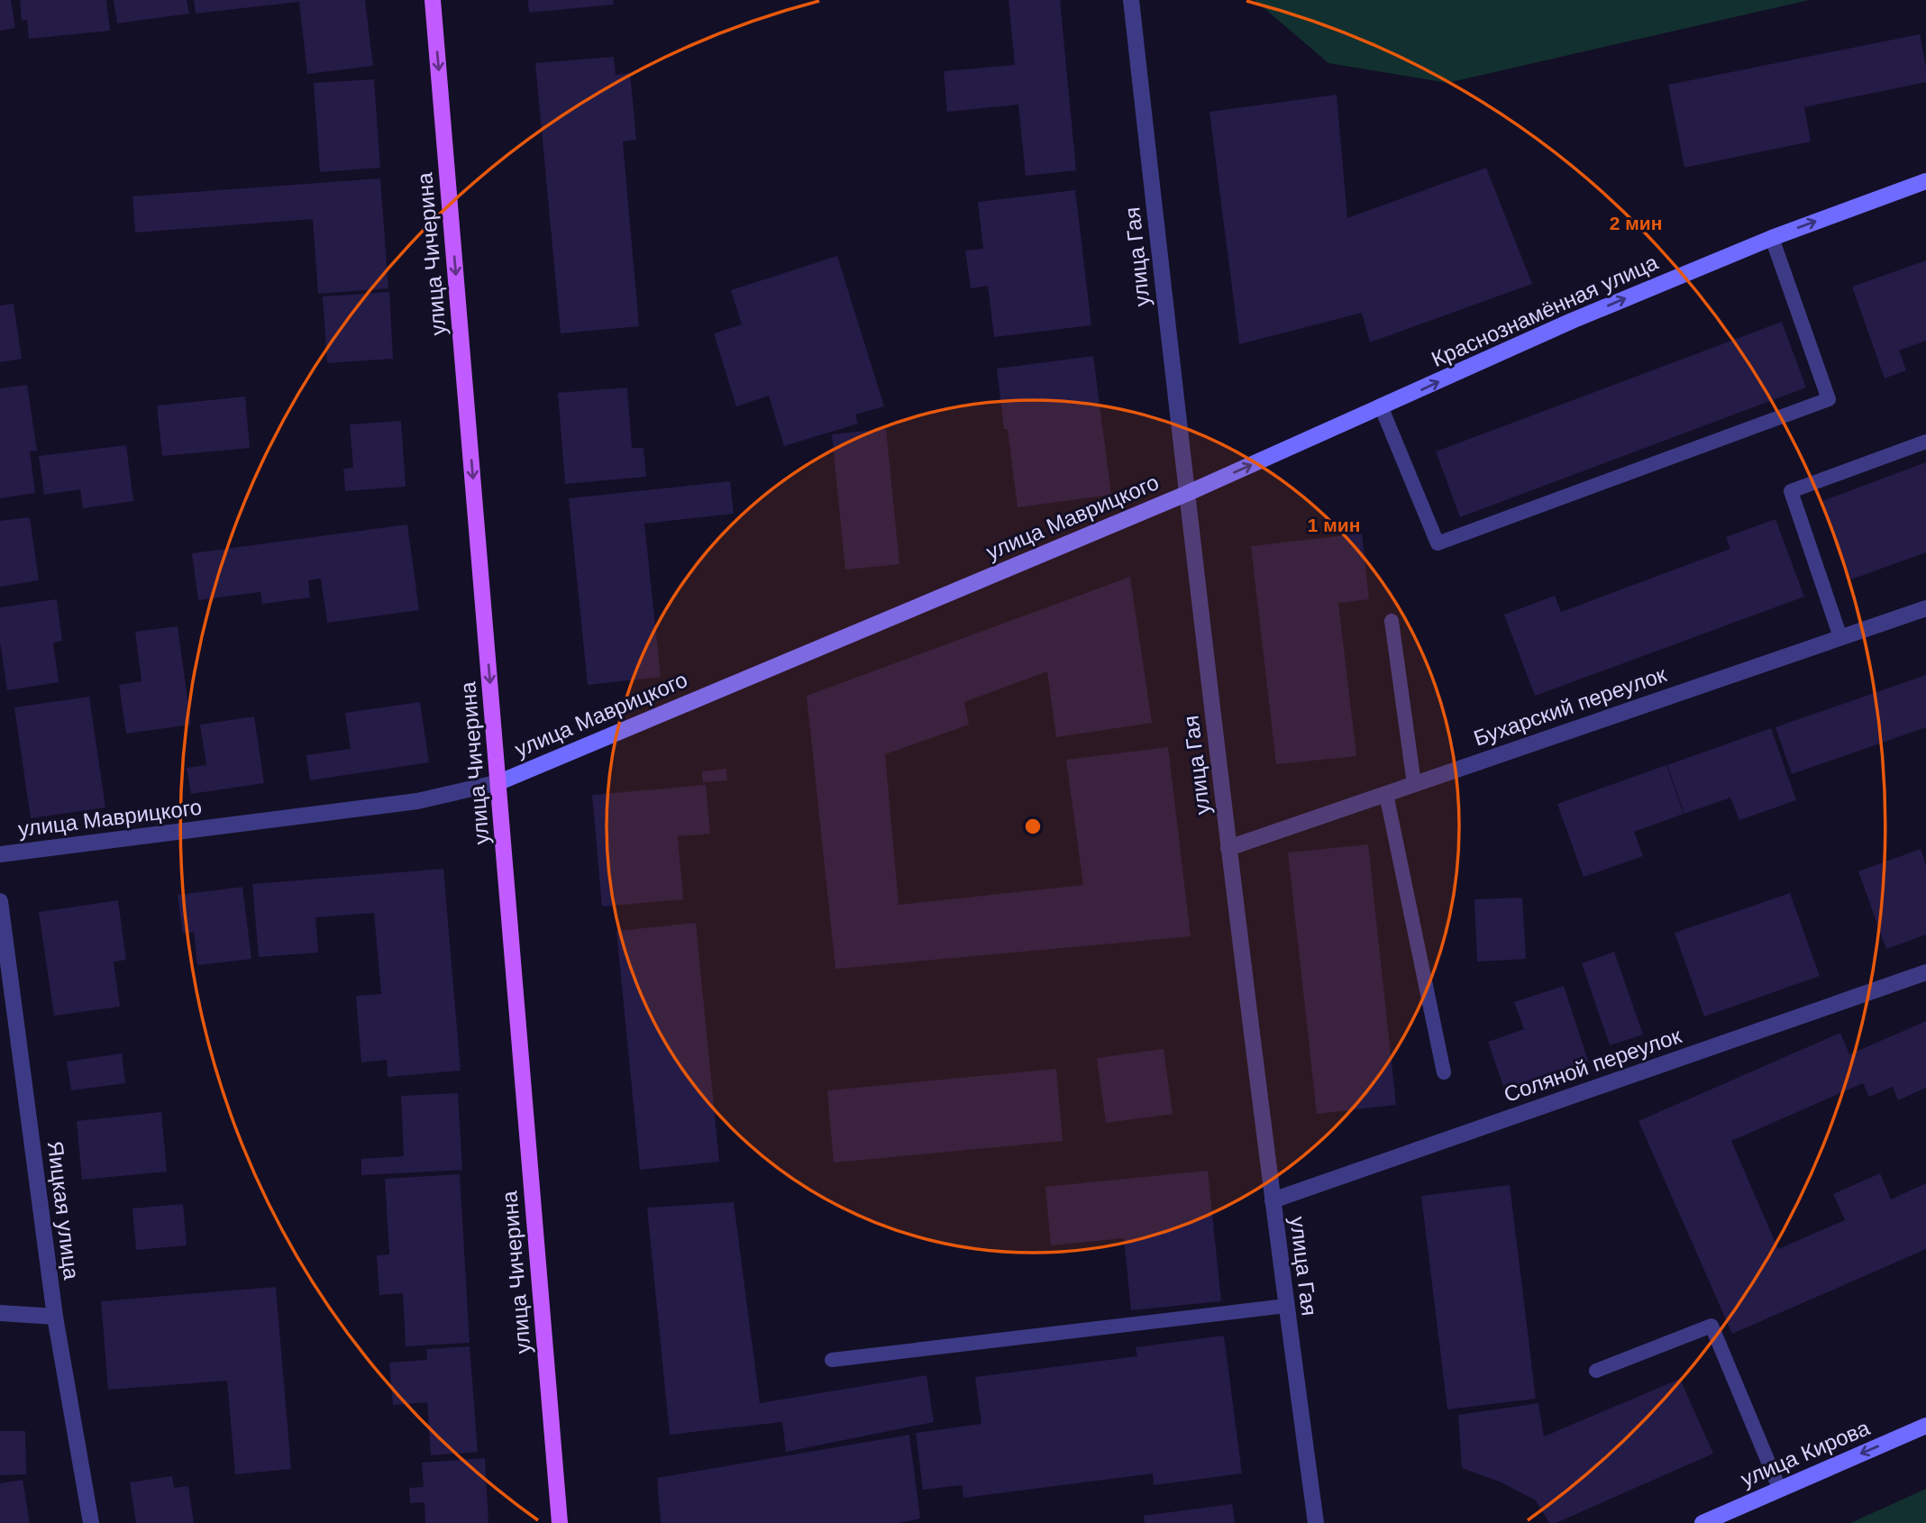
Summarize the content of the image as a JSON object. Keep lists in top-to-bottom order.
{
  "streets": {
    "main road": [
      "улица Чичерина",
      "Краснознамённая улица",
      "улица Маврицкого",
      "улица Кирова"
    ],
    "street": [
      "улица Гая",
      "Бухарский переулок",
      "Соляной переулок",
      "Яицкая улица"
    ]
  },
  "crossings": [
    ["улица Чичерина", "улица Маврицкого"],
    ["улица Гая", "Краснознамённая улица"],
    ["улица Гая", "улица Маврицкого"],
    ["улица Гая", "Бухарский переулок"],
    ["улица Гая", "Соляной переулок"],
    ["Краснознамённая улица", "улица Маврицкого"]
  ],
  "one_way": ["улица Чичерина", "Краснознамённая улица", "улица Кирова"],
  "rings": ["2 мин", "1 мин"]
}
